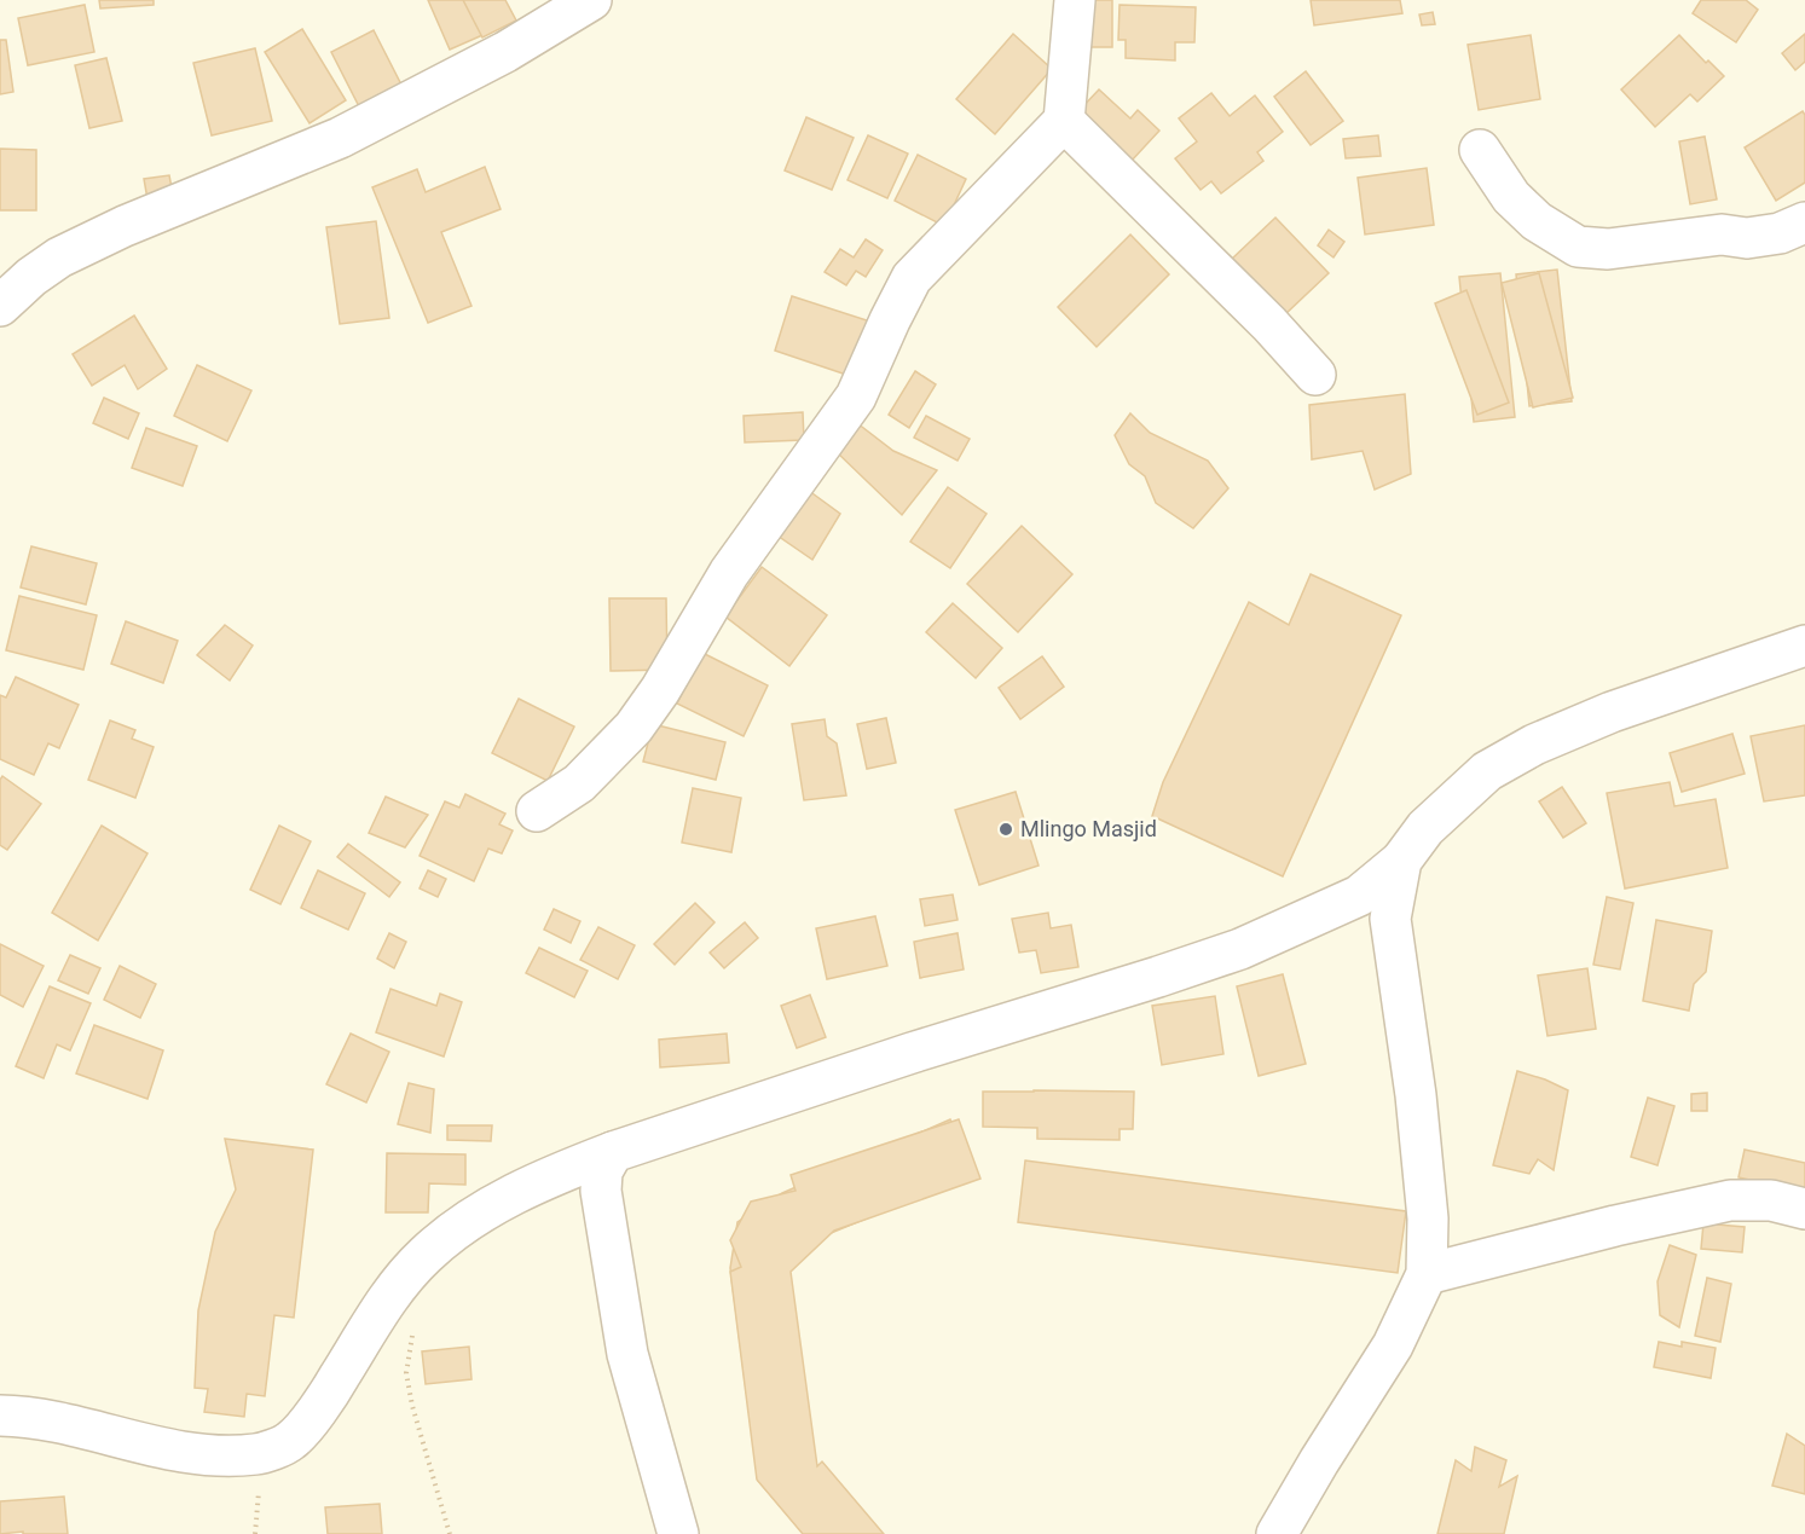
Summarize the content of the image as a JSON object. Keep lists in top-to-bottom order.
{
  "places": ["Mlingo Masjid"]
}
